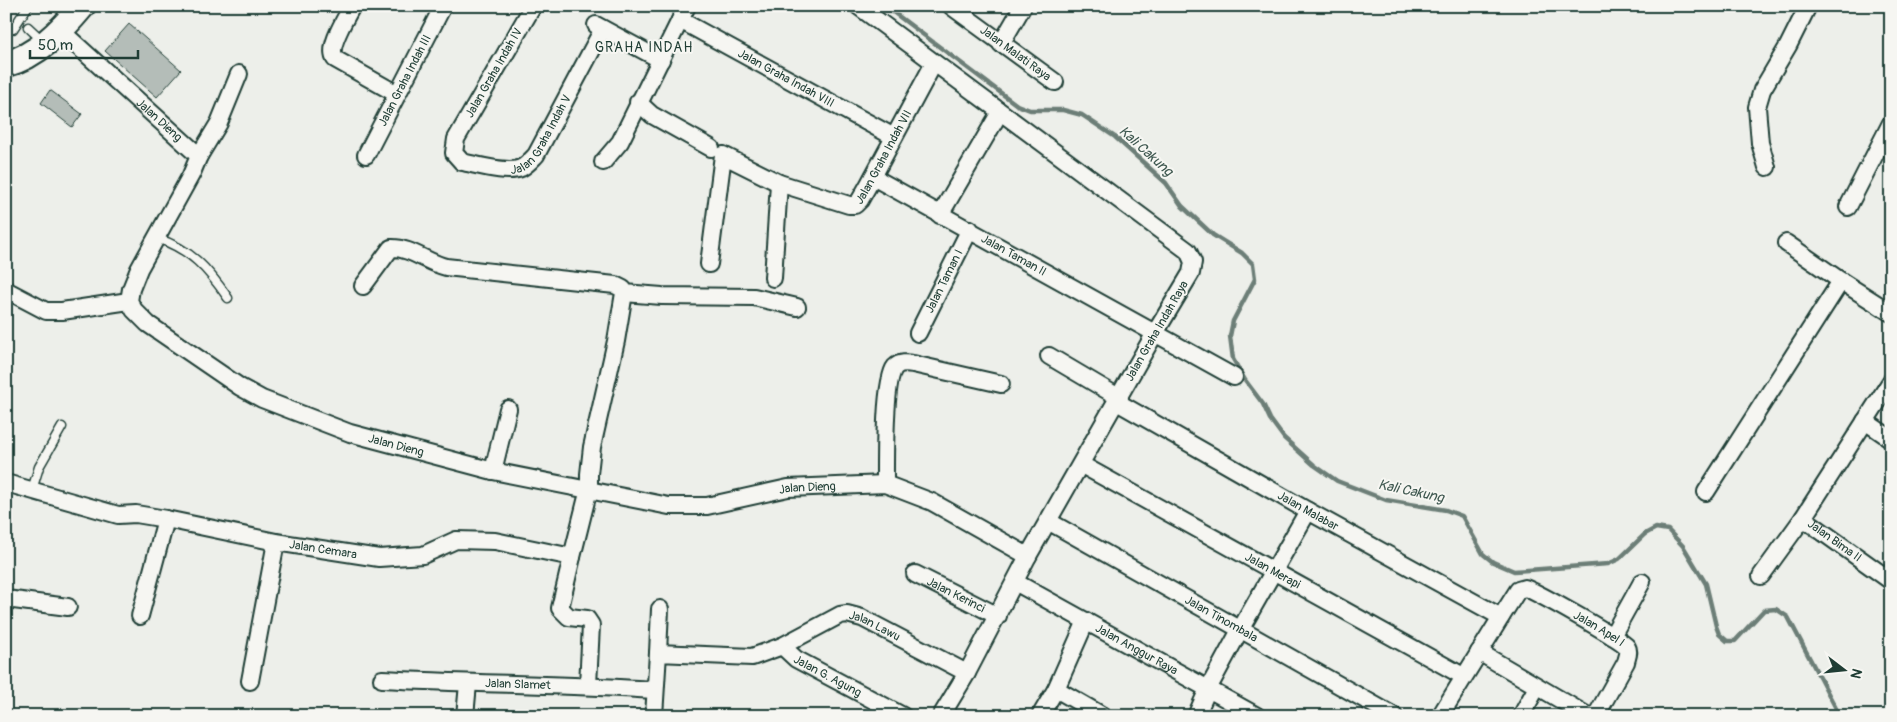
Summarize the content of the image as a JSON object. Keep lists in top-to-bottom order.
{
  "streets": {
    "street": [
      "Jalan Malati Raya",
      "Jalan Graha Indah IV",
      "Jalan Graha Indah VIII",
      "Jalan Graha Indah III",
      "Jalan Dieng",
      "Jalan Graha Indah V",
      "Jalan Graha Indah VII",
      "Jalan Taman II",
      "Jalan Taman I",
      "Jalan Graha Indah Raya",
      "Jalan Malabar",
      "Jalan Bima II",
      "Jalan Cemara",
      "Jalan Merapi",
      "Jalan Kerinci",
      "Jalan Tinombala",
      "Jalan Lawu",
      "Jalan Apel I",
      "Jalan Anggur Raya",
      "Jalan G. Agung",
      "Jalan Slamet"
    ]
  },
  "crossings": [
    ["Jalan Graha Indah IV", "Jalan Graha Indah V"],
    ["Jalan Graha Indah VIII", "Jalan Graha Indah VII"],
    ["Jalan Dieng", "Jalan Graha Indah Raya"],
    ["Jalan Graha Indah VII", "Jalan Taman II"],
    ["Jalan Graha Indah VII", "Jalan Graha Indah Raya"],
    ["Jalan Taman II", "Jalan Taman I"],
    ["Jalan Taman II", "Jalan Graha Indah Raya"],
    ["Jalan Graha Indah Raya", "Jalan Malabar"],
    ["Jalan Graha Indah Raya", "Jalan Merapi"],
    ["Jalan Graha Indah Raya", "Jalan Kerinci"],
    ["Jalan Graha Indah Raya", "Jalan Tinombala"],
    ["Jalan Graha Indah Raya", "Jalan Lawu"],
    ["Jalan Graha Indah Raya", "Jalan Anggur Raya"],
    ["Jalan Malabar", "Jalan Apel I"],
    ["Jalan Lawu", "Jalan G. Agung"]
  ],
  "districts": ["GRAHA INDAH"],
  "water": ["Kali Cakung"],
  "scale_bar": "50 m",
  "north": "right"
}
